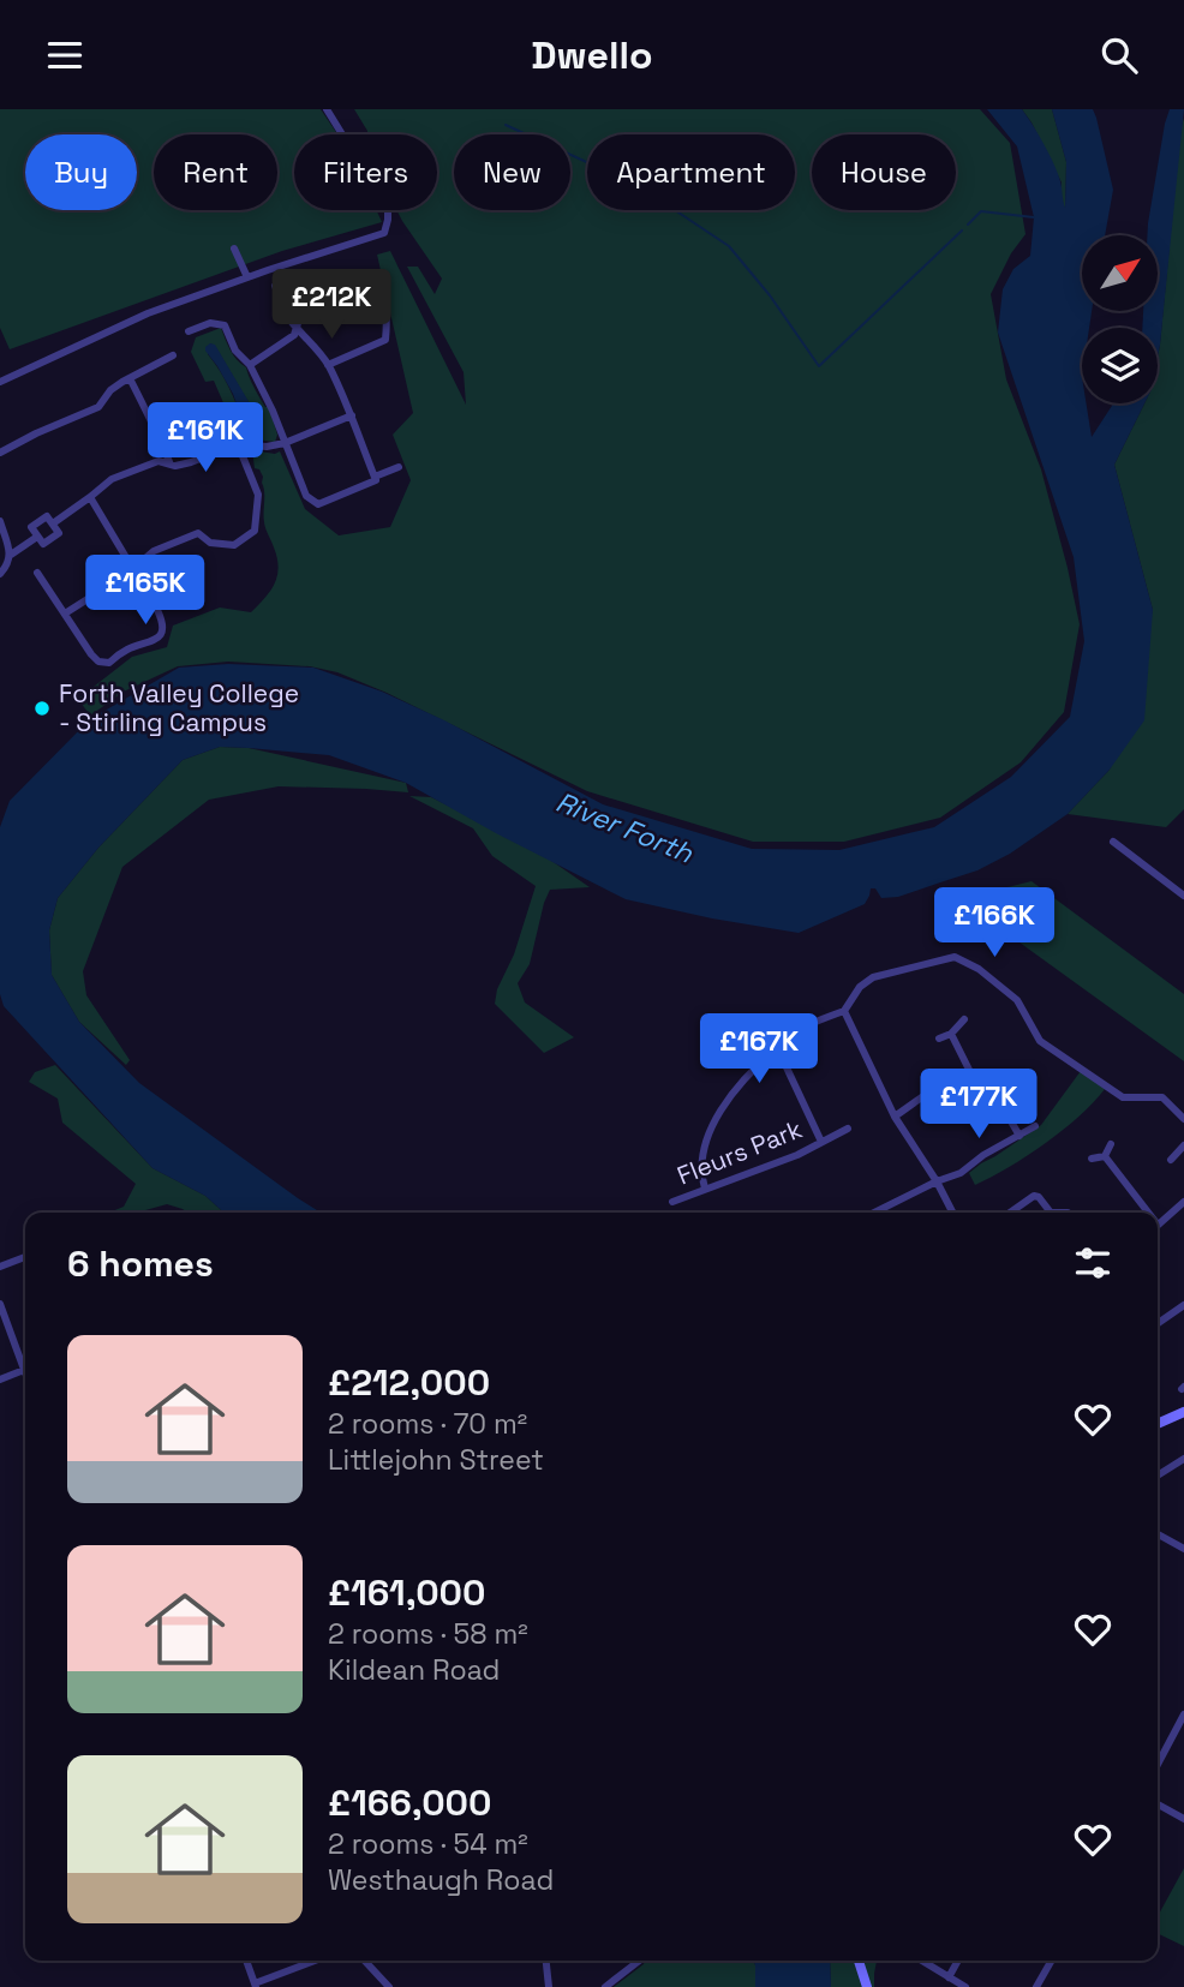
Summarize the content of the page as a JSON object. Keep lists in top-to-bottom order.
{
  "streets": {
    "street": ["Fleurs Park"]
  },
  "water": ["River Forth"],
  "places": ["Forth Valley College - Stirling Campus"],
  "north": "top right",
  "page": {
    "header": "Dwello",
    "chip": [
      "Buy",
      "Rent",
      "Filters",
      "New",
      "Apartment",
      "House"
    ],
    "price": [
      "£212K",
      "£161K",
      "£165K",
      "£166K",
      "£167K",
      "£177K"
    ],
    "heading": "6 homes",
    "list": [
      {
        "name": "£212,000",
        "note": "2 rooms · 70 m² · Littlejohn Street"
      },
      {
        "name": "£161,000",
        "note": "2 rooms · 58 m² · Kildean Road"
      },
      {
        "name": "£166,000",
        "note": "2 rooms · 54 m² · Westhaugh Road"
      }
    ]
  }
}
